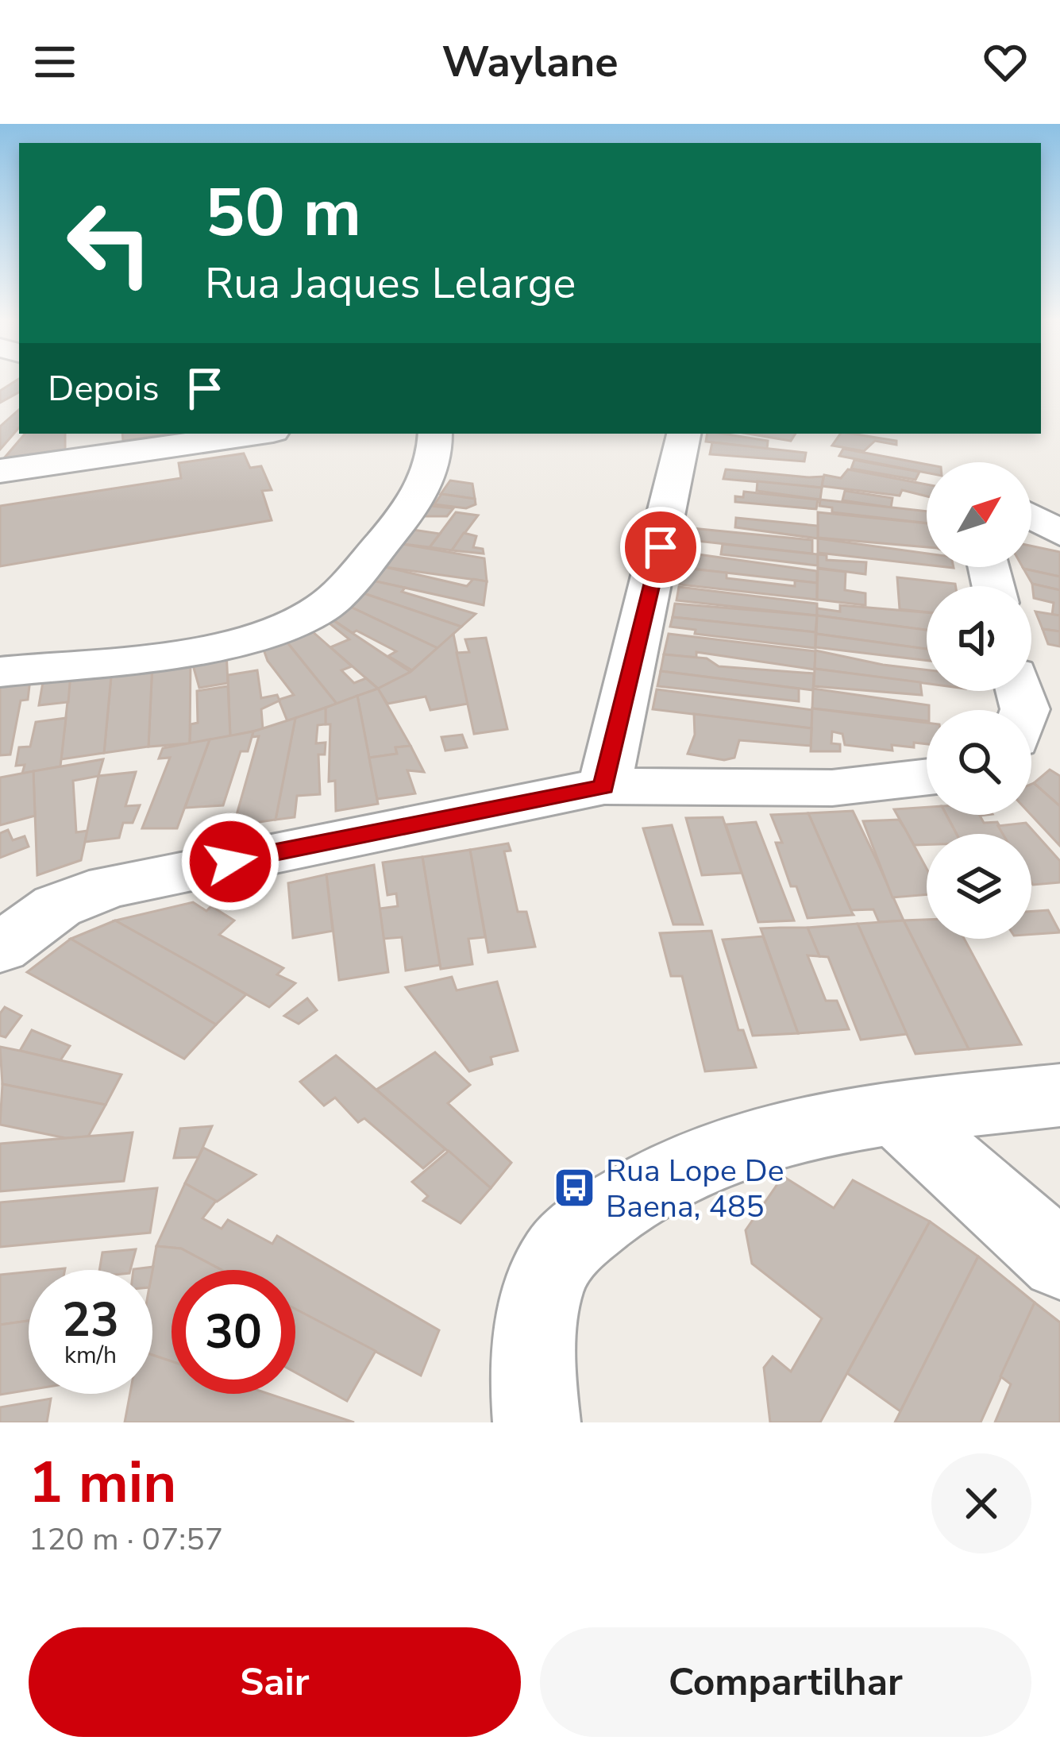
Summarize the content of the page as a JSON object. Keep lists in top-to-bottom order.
{
  "places": {
    "bus stop": ["Rua Lope De Baena, 485"]
  },
  "north": "top right",
  "page": {
    "header": "Waylane",
    "turn": ["50 m", "Rua Jaques Lelarge"],
    "then": "Depois",
    "speed": "23 km/h",
    "limit": "30",
    "heading": ["1 min", "120 m · 07:57"],
    "buttons": ["Sair", "Compartilhar"]
  }
}
